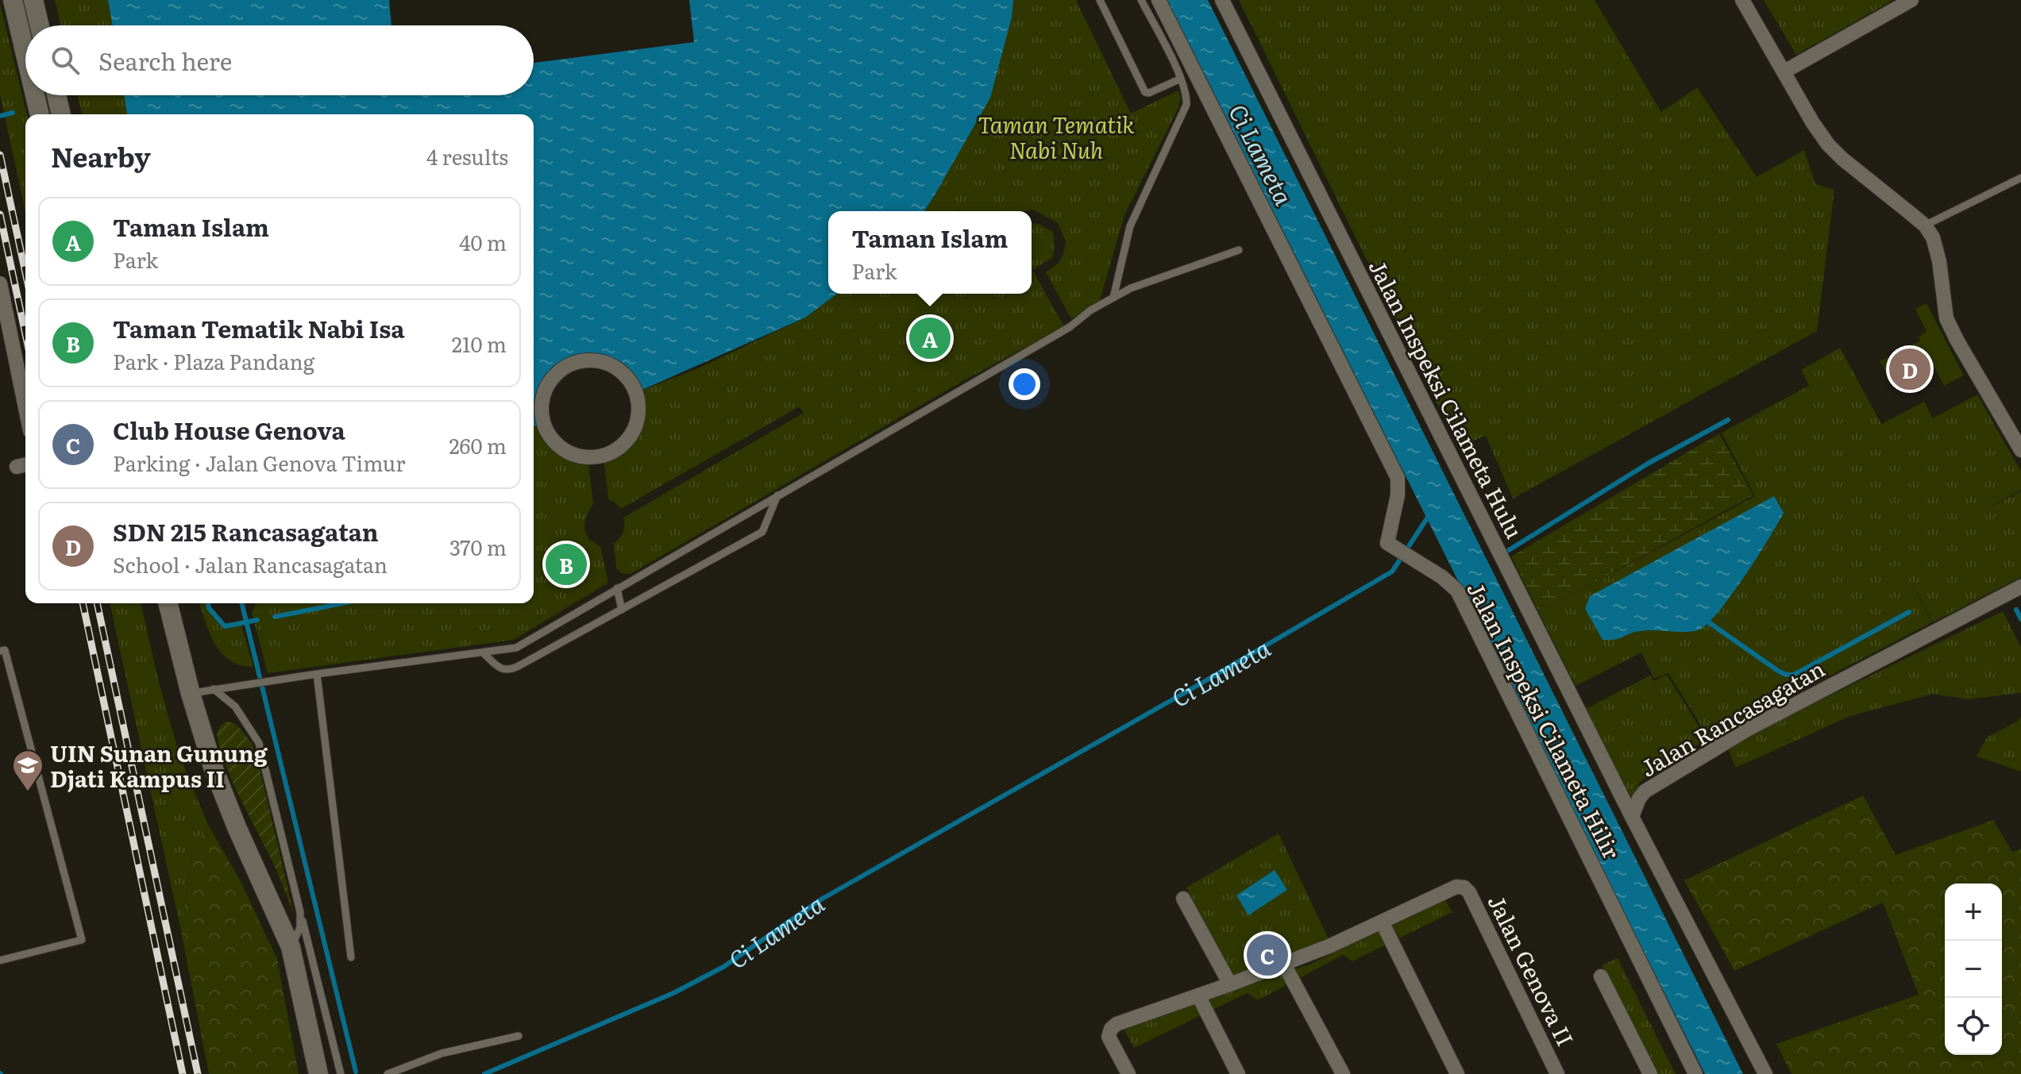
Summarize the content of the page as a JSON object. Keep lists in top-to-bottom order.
{
  "streets": {
    "street": [
      "Jalan Inspeksi Cilameta Hulu",
      "Jalan Rancasagatan",
      "Jalan Inspeksi Cilameta Hilir",
      "Jalan Genova II"
    ]
  },
  "crossings": [
    ["Jalan Inspeksi Cilameta Hulu", "Jalan Rancasagatan"]
  ],
  "water": ["Ci Lameta"],
  "parks": ["Taman Tematik Nabi Nuh"],
  "places": {
    "school or university": ["UIN Sunan Gunung Djati Kampus II"]
  },
  "page": {
    "search": "Search here",
    "heading": ["Nearby", "4 results"],
    "list": [
      {
        "mark": "A",
        "name": "Taman Islam",
        "note": "Park",
        "value": "40 m"
      },
      {
        "mark": "B",
        "name": "Taman Tematik Nabi Isa",
        "note": "Park · Plaza Pandang",
        "value": "210 m"
      },
      {
        "mark": "C",
        "name": "Club House Genova",
        "note": "Parking · Jalan Genova Timur",
        "value": "260 m"
      },
      {
        "mark": "D",
        "name": "SDN 215 Rancasagatan",
        "note": "School · Jalan Rancasagatan",
        "value": "370 m"
      }
    ],
    "popup": ["Taman Islam", "Park"],
    "pins": [
      "A",
      "D",
      "B",
      "C"
    ],
    "map_buttons": ["+", "−"]
  }
}
